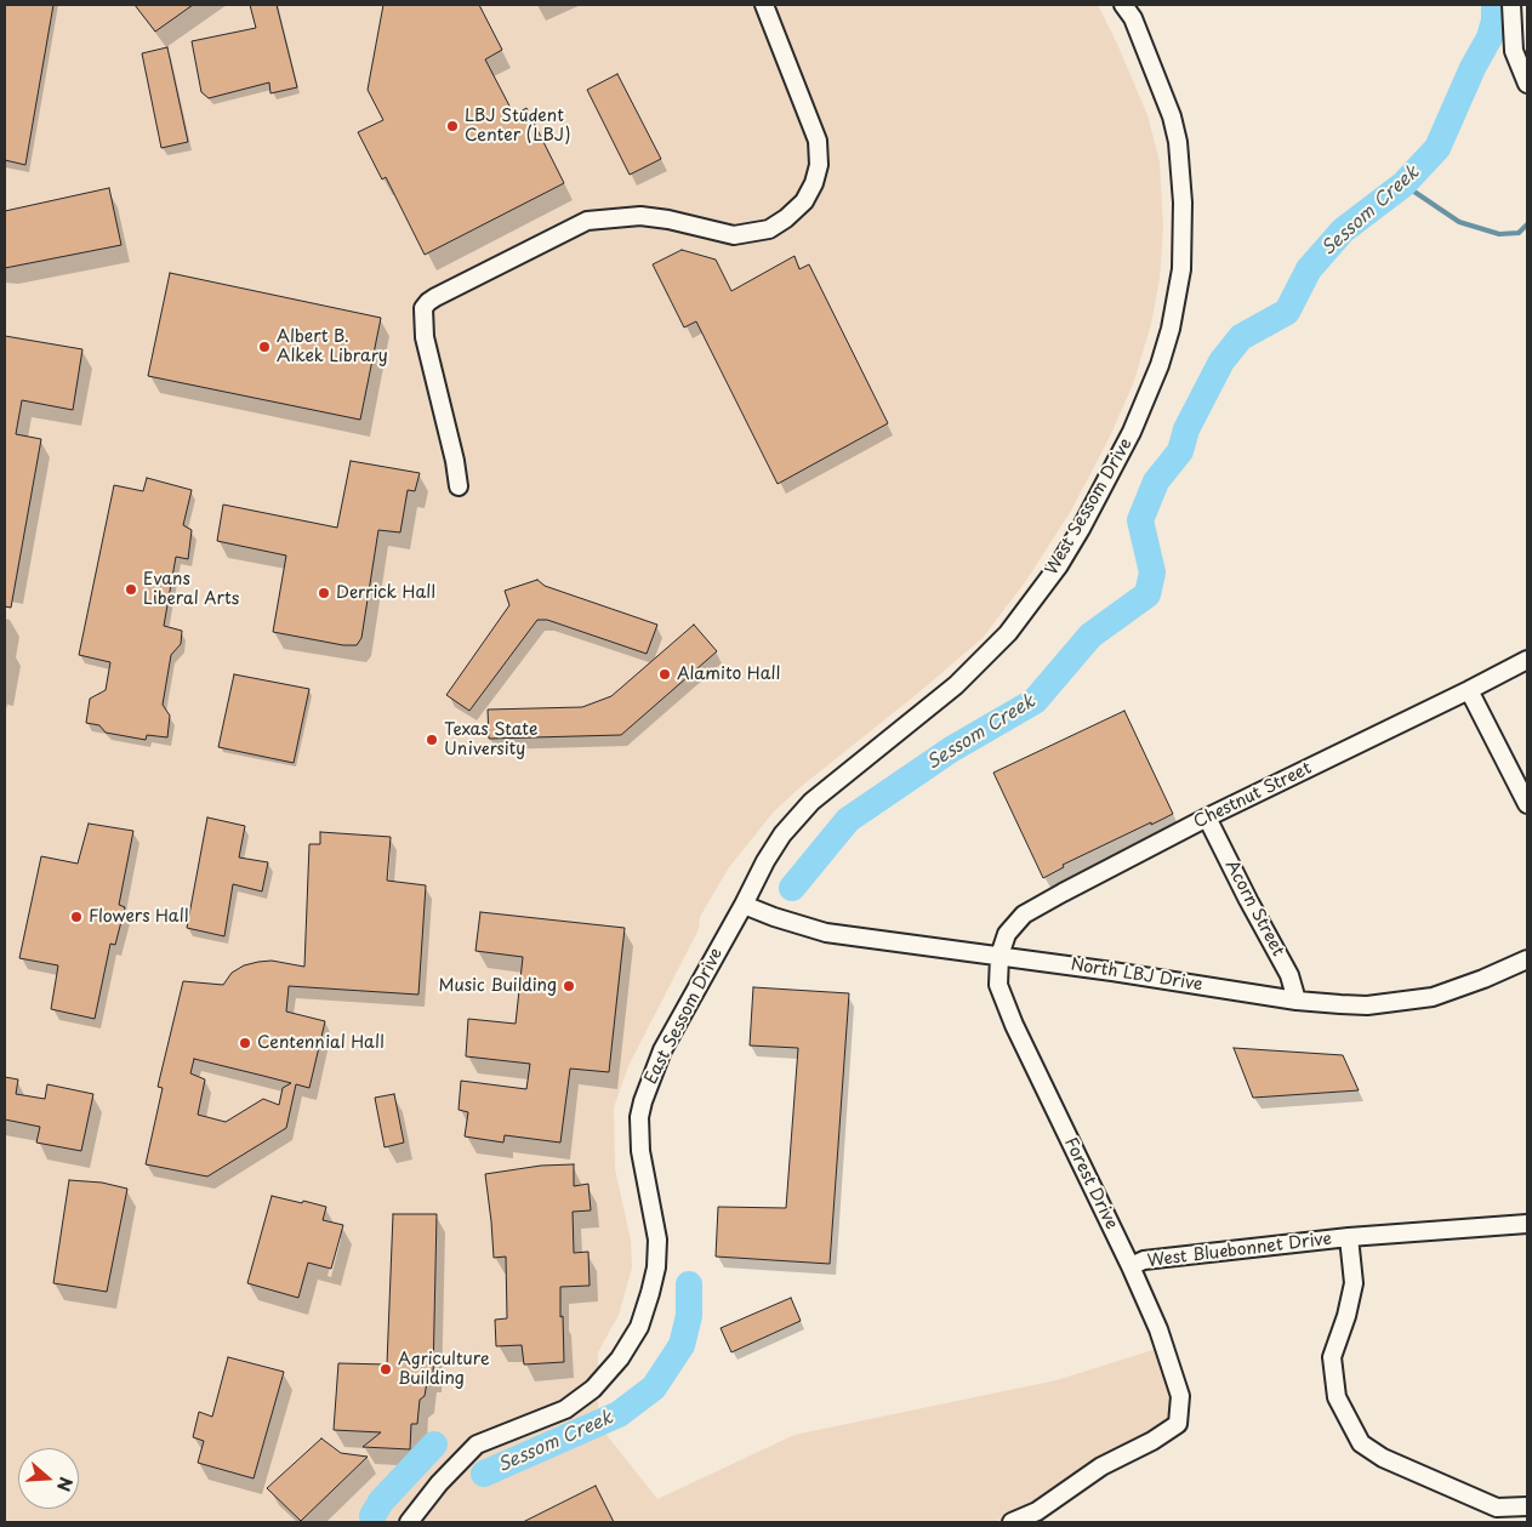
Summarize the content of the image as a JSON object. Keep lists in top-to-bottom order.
{
  "streets": {
    "street": [
      "West Sessom Drive",
      "Chestnut Street",
      "Acorn Street",
      "North LBJ Drive",
      "East Sessom Drive",
      "Forest Drive",
      "West Bluebonnet Drive"
    ]
  },
  "crossings": [
    ["West Sessom Drive", "North LBJ Drive"],
    ["West Sessom Drive", "East Sessom Drive"],
    ["Chestnut Street", "Acorn Street"],
    ["Chestnut Street", "North LBJ Drive"],
    ["Chestnut Street", "Forest Drive"],
    ["Acorn Street", "North LBJ Drive"],
    ["North LBJ Drive", "East Sessom Drive"],
    ["North LBJ Drive", "Forest Drive"],
    ["Forest Drive", "West Bluebonnet Drive"]
  ],
  "water": ["Sessom Creek"],
  "places": [
    "LBJ Student Center (LBJ)",
    "Albert B. Alkek Library",
    "Evans Liberal Arts",
    "Derrick Hall",
    "Alamito Hall",
    "Texas State University",
    "Flowers Hall",
    "Music Building",
    "Centennial Hall",
    "Agriculture Building"
  ],
  "north": "right"
}
